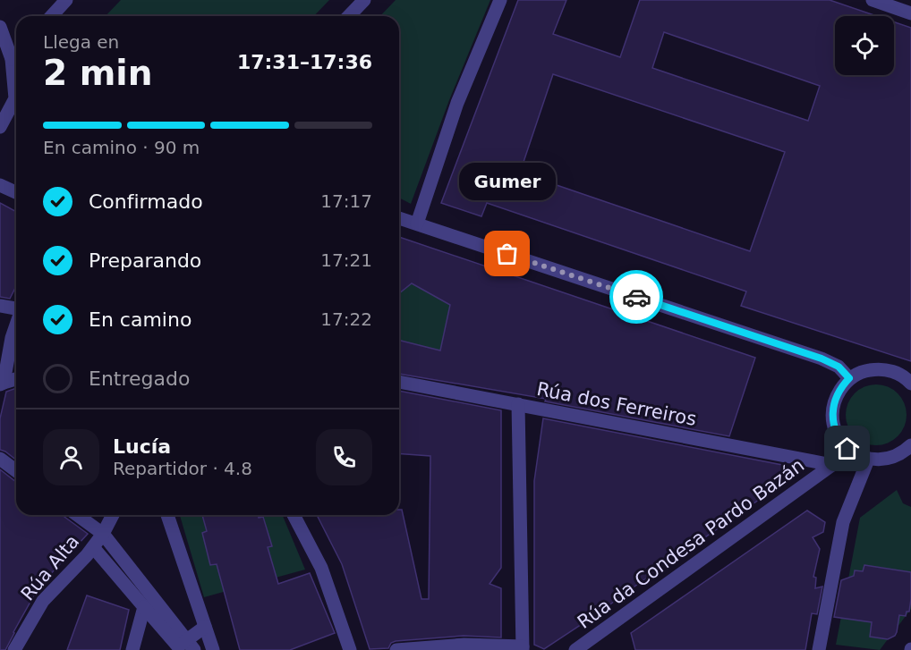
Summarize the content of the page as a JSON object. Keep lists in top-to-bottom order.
{
  "streets": {
    "street": ["Rúa dos Ferreiros", "Rúa da Condesa Pardo Bazán", "Rúa Alta"]
  },
  "crossings": [
    ["Rúa dos Ferreiros", "Rúa da Condesa Pardo Bazán"]
  ],
  "places": ["Gumer"],
  "page": {
    "heading": ["2 min", "Llega en", "17:31–17:36"],
    "panel": ["Lucía", "Repartidor · 4.8"],
    "bar": "En camino · 90 m",
    "bubble": "Gumer",
    "list": [
      ["Confirmado", "17:17"],
      ["Preparando", "17:21"],
      ["En camino", "17:22"],
      "Entregado"
    ]
  }
}
